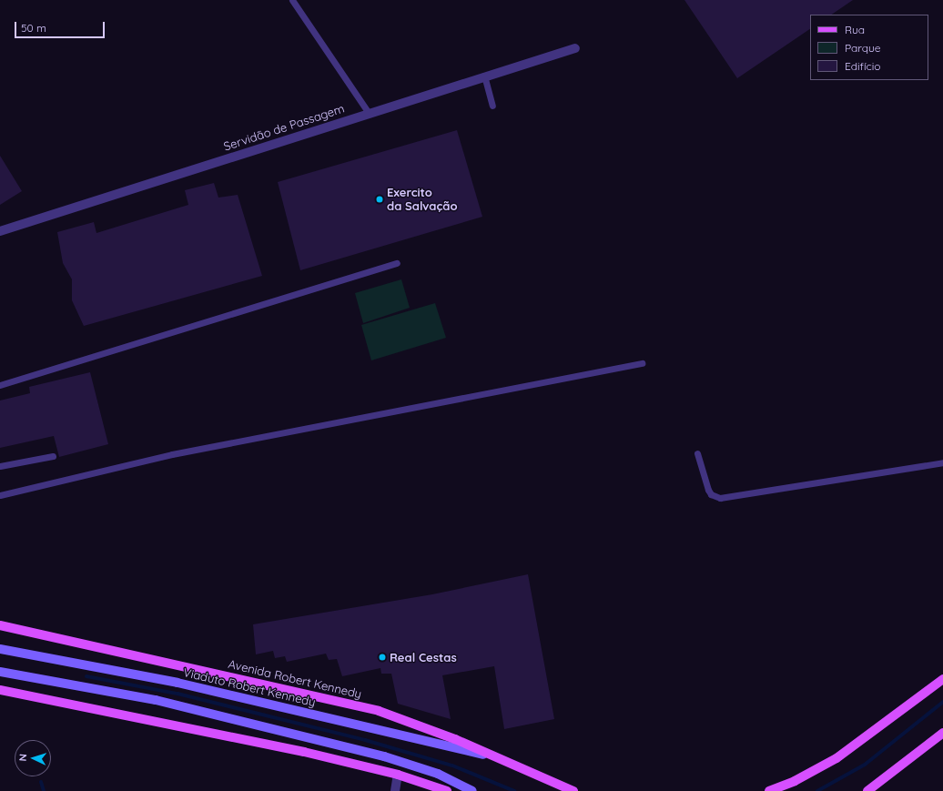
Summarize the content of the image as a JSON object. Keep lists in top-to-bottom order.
{
  "streets": {
    "main road": ["Avenida Robert Kennedy", "Viaduto Robert Kennedy"],
    "street": ["Servidão de Passagem"]
  },
  "crossings": [
    ["Avenida Robert Kennedy", "Viaduto Robert Kennedy"]
  ],
  "places": ["Exercito da Salvação", "Real Cestas"],
  "legend": ["Rua", "Parque", "Edifício"],
  "scale_bar": "50 m",
  "north": "left"
}
